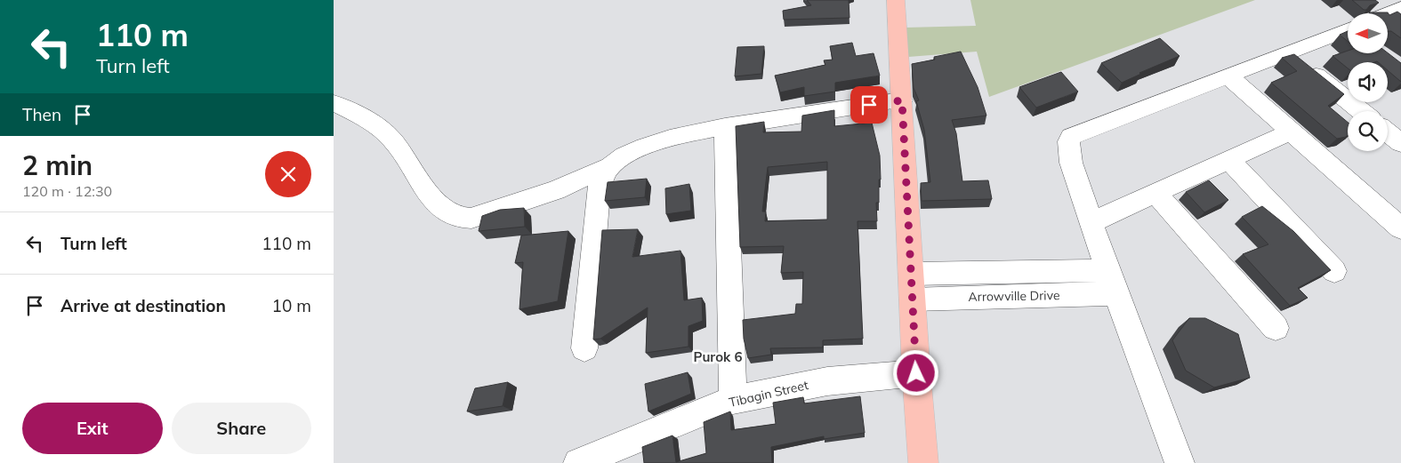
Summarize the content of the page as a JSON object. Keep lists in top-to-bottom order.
{
  "streets": {
    "street": ["Arrowville Drive", "Tibagin Street"]
  },
  "districts": ["Purok 6"],
  "north": "left",
  "page": {
    "turn": ["110 m", "Turn left"],
    "then": "Then",
    "heading": ["2 min", "120 m · 12:30"],
    "list": [
      {
        "name": "Turn left",
        "value": "110 m"
      },
      {
        "name": "Arrive at destination",
        "value": "10 m"
      }
    ],
    "buttons": ["Exit", "Share"]
  }
}
